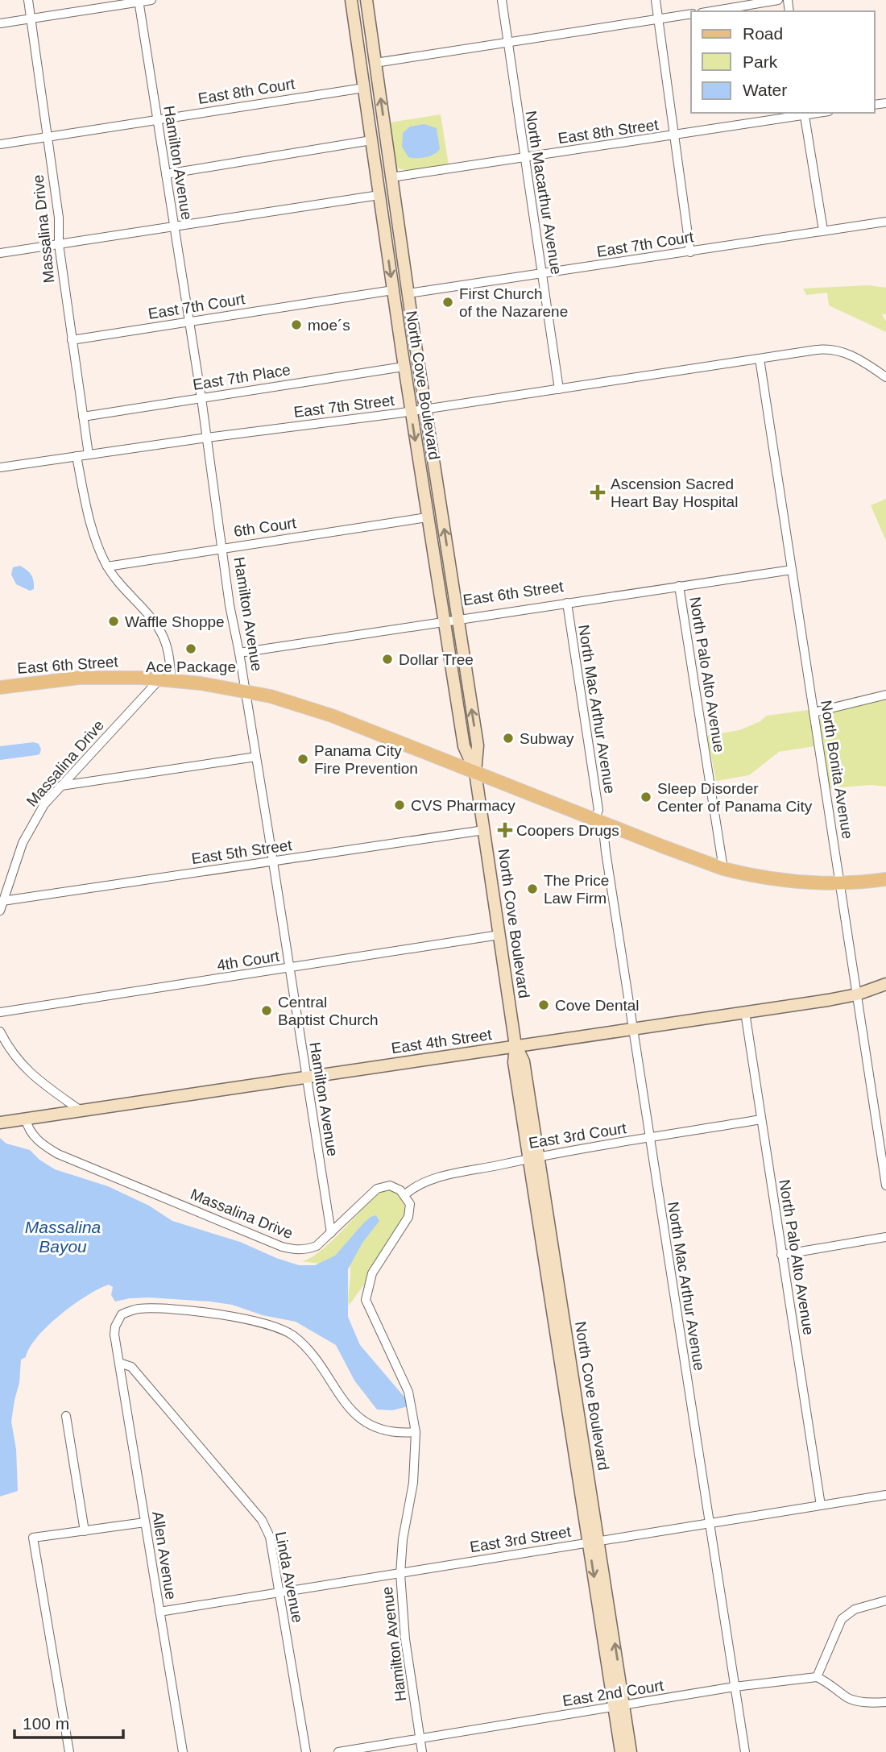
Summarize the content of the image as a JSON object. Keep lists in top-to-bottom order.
{
  "streets": {
    "main road": ["East 6th Street"],
    "street": [
      "East 8th Court",
      "East 8th Street",
      "Hamilton Avenue",
      "North Macarthur Avenue",
      "Massalina Drive",
      "East 7th Court",
      "East 7th Place",
      "North Cove Boulevard",
      "East 7th Street",
      "6th Court",
      "North Palo Alto Avenue",
      "North Mac Arthur Avenue",
      "North Bonita Avenue",
      "East 5th Street",
      "4th Court",
      "East 4th Street",
      "East 3rd Court",
      "East 3rd Street",
      "Allen Avenue",
      "Linda Avenue",
      "East 2nd Court"
    ]
  },
  "crossings": [
    ["East 8th Court", "Hamilton Avenue"],
    ["East 8th Court", "Massalina Drive"],
    ["East 8th Court", "North Cove Boulevard"],
    ["East 8th Street", "North Macarthur Avenue"],
    ["East 8th Street", "North Cove Boulevard"],
    ["Hamilton Avenue", "Massalina Drive"],
    ["Hamilton Avenue", "East 7th Court"],
    ["Hamilton Avenue", "East 7th Place"],
    ["Hamilton Avenue", "East 7th Street"],
    ["Hamilton Avenue", "6th Court"],
    ["Hamilton Avenue", "East 6th Street"],
    ["Hamilton Avenue", "East 5th Street"],
    ["Hamilton Avenue", "4th Court"],
    ["Hamilton Avenue", "East 4th Street"],
    ["Hamilton Avenue", "East 3rd Street"],
    ["Hamilton Avenue", "East 2nd Court"],
    ["North Macarthur Avenue", "East 7th Court"],
    ["North Macarthur Avenue", "East 7th Street"],
    ["Massalina Drive", "East 7th Court"],
    ["Massalina Drive", "East 7th Place"],
    ["Massalina Drive", "East 7th Street"],
    ["Massalina Drive", "East 6th Street"],
    ["Massalina Drive", "East 5th Street"],
    ["Massalina Drive", "East 4th Street"],
    ["Massalina Drive", "East 3rd Court"],
    ["East 7th Court", "North Cove Boulevard"],
    ["East 7th Place", "North Cove Boulevard"],
    ["North Cove Boulevard", "East 7th Street"],
    ["North Cove Boulevard", "6th Court"],
    ["North Cove Boulevard", "East 6th Street"],
    ["North Cove Boulevard", "East 5th Street"],
    ["North Cove Boulevard", "4th Court"],
    ["North Cove Boulevard", "East 4th Street"],
    ["North Cove Boulevard", "East 3rd Court"],
    ["North Cove Boulevard", "East 3rd Street"],
    ["North Cove Boulevard", "East 2nd Court"],
    ["East 7th Street", "North Bonita Avenue"],
    ["East 6th Street", "North Palo Alto Avenue"],
    ["East 6th Street", "North Mac Arthur Avenue"],
    ["East 6th Street", "North Bonita Avenue"],
    ["North Palo Alto Avenue", "East 4th Street"],
    ["North Palo Alto Avenue", "East 3rd Court"],
    ["North Palo Alto Avenue", "East 3rd Street"],
    ["North Mac Arthur Avenue", "East 4th Street"],
    ["North Mac Arthur Avenue", "East 3rd Court"],
    ["North Mac Arthur Avenue", "East 3rd Street"],
    ["North Mac Arthur Avenue", "East 2nd Court"],
    ["North Bonita Avenue", "East 4th Street"],
    ["East 3rd Street", "Allen Avenue"],
    ["East 3rd Street", "Linda Avenue"],
    ["Allen Avenue", "Linda Avenue"]
  ],
  "water": ["Massalina Bayou"],
  "places": {
    "other": [
      "First Church of the Nazarene",
      "moe´s",
      "Waffle Shoppe",
      "Ace Package",
      "Dollar Tree",
      "Subway",
      "Panama City Fire Prevention",
      "Sleep Disorder Center of Panama City",
      "CVS Pharmacy",
      "The Price Law Firm",
      "Cove Dental",
      "Central Baptist Church"
    ],
    "health": ["Ascension Sacred Heart Bay Hospital", "Coopers Drugs"]
  },
  "legend": ["Road", "Park", "Water"],
  "scale_bar": "100 m"
}
